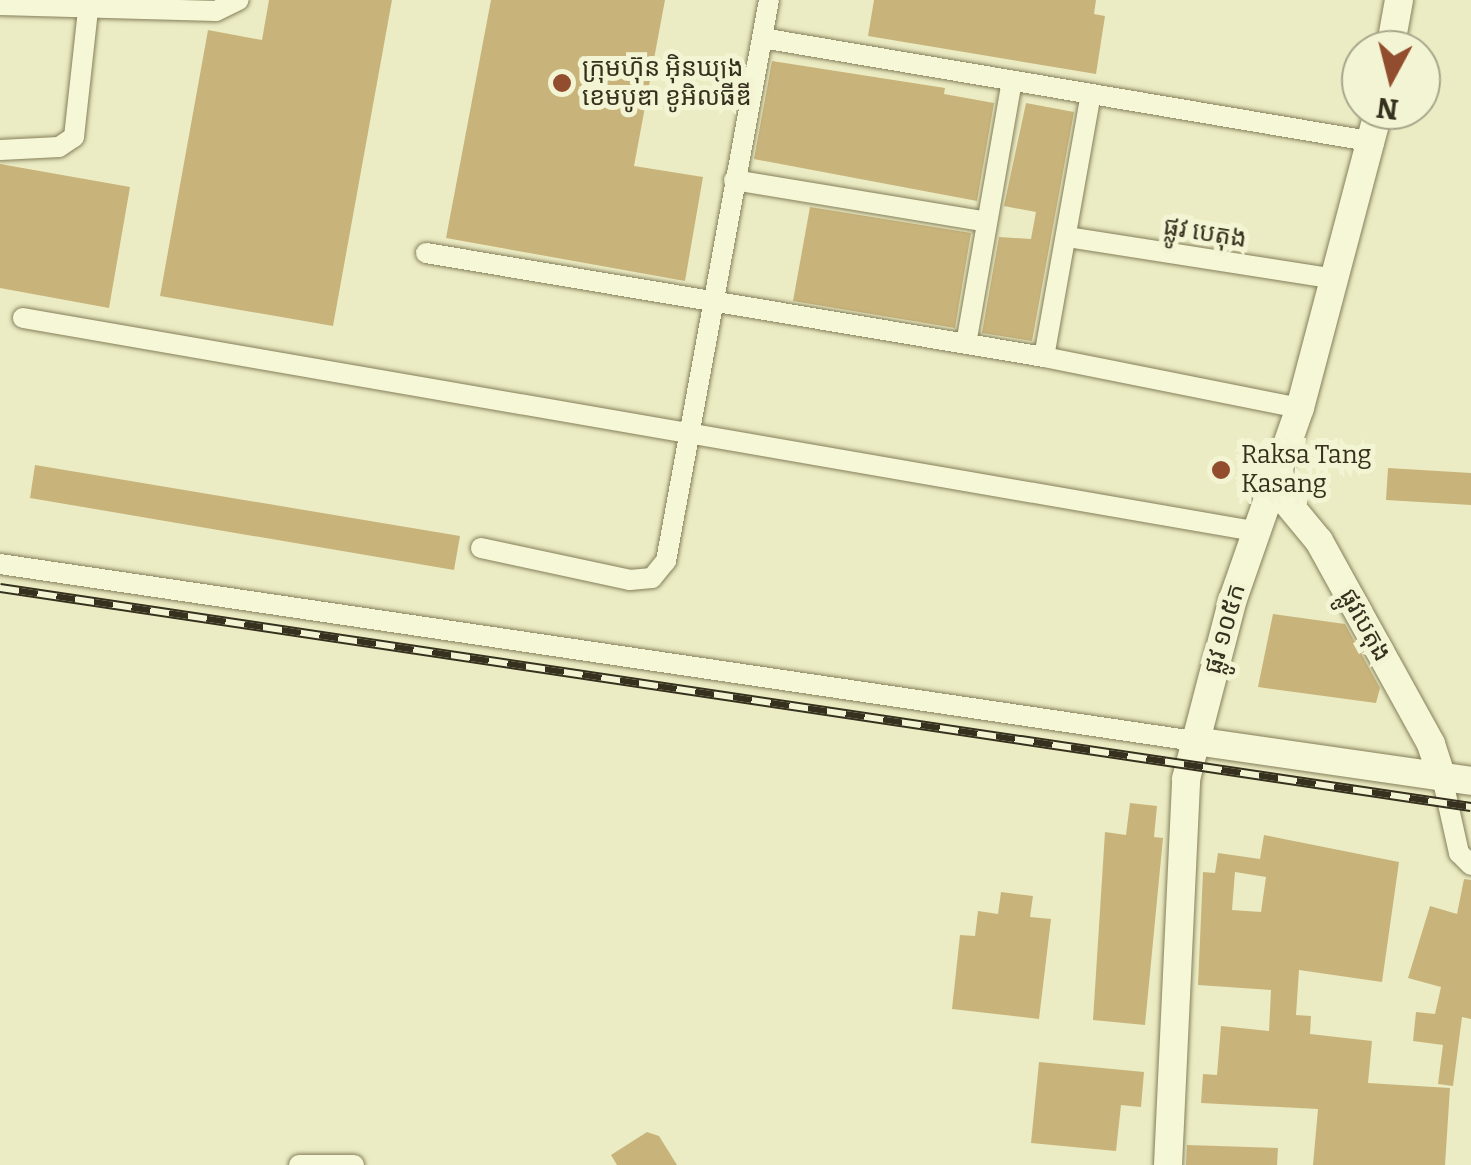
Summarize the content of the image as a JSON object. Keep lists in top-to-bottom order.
{
  "streets": {
    "main road": ["ផ្លូវបេតុង", "ផ្លូវ ១០៥ក"],
    "street": ["ផ្លូវ បេតុង"]
  },
  "crossings": [
    ["ផ្លូវ បេតុង", "ផ្លូវ ១០៥ក"],
    ["ផ្លូវបេតុង", "ផ្លូវ ១០៥ក"]
  ],
  "places": ["ក្រុមហ៊ុន អ៊ិនឃ្យុង ខេមបូឌា ខូអិលធីឌី", "Raksa Tang Kasang"],
  "north": "bottom"
}
